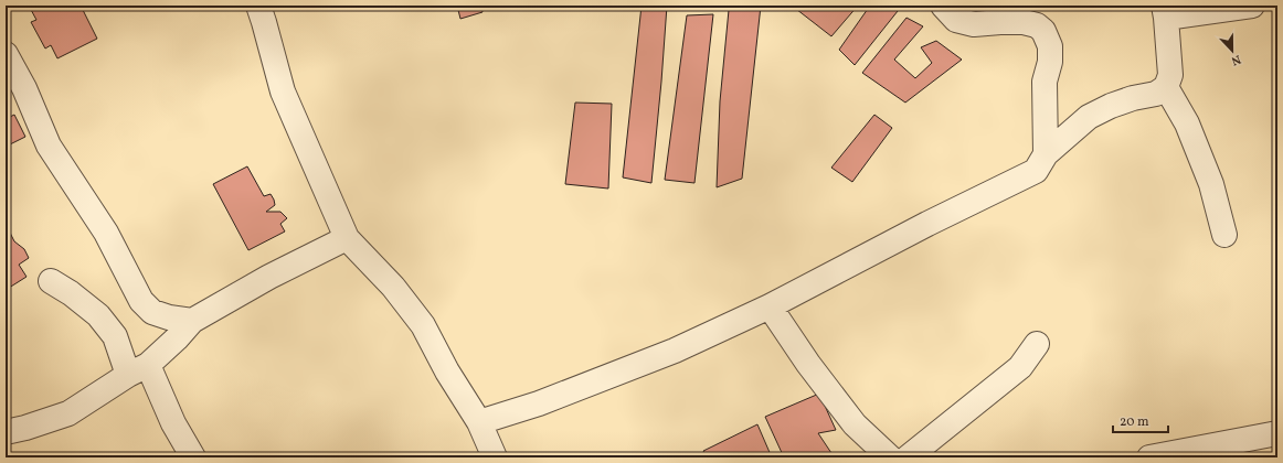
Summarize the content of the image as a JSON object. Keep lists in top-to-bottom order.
{
  "scale_bar": "20 m",
  "north": "bottom"
}
